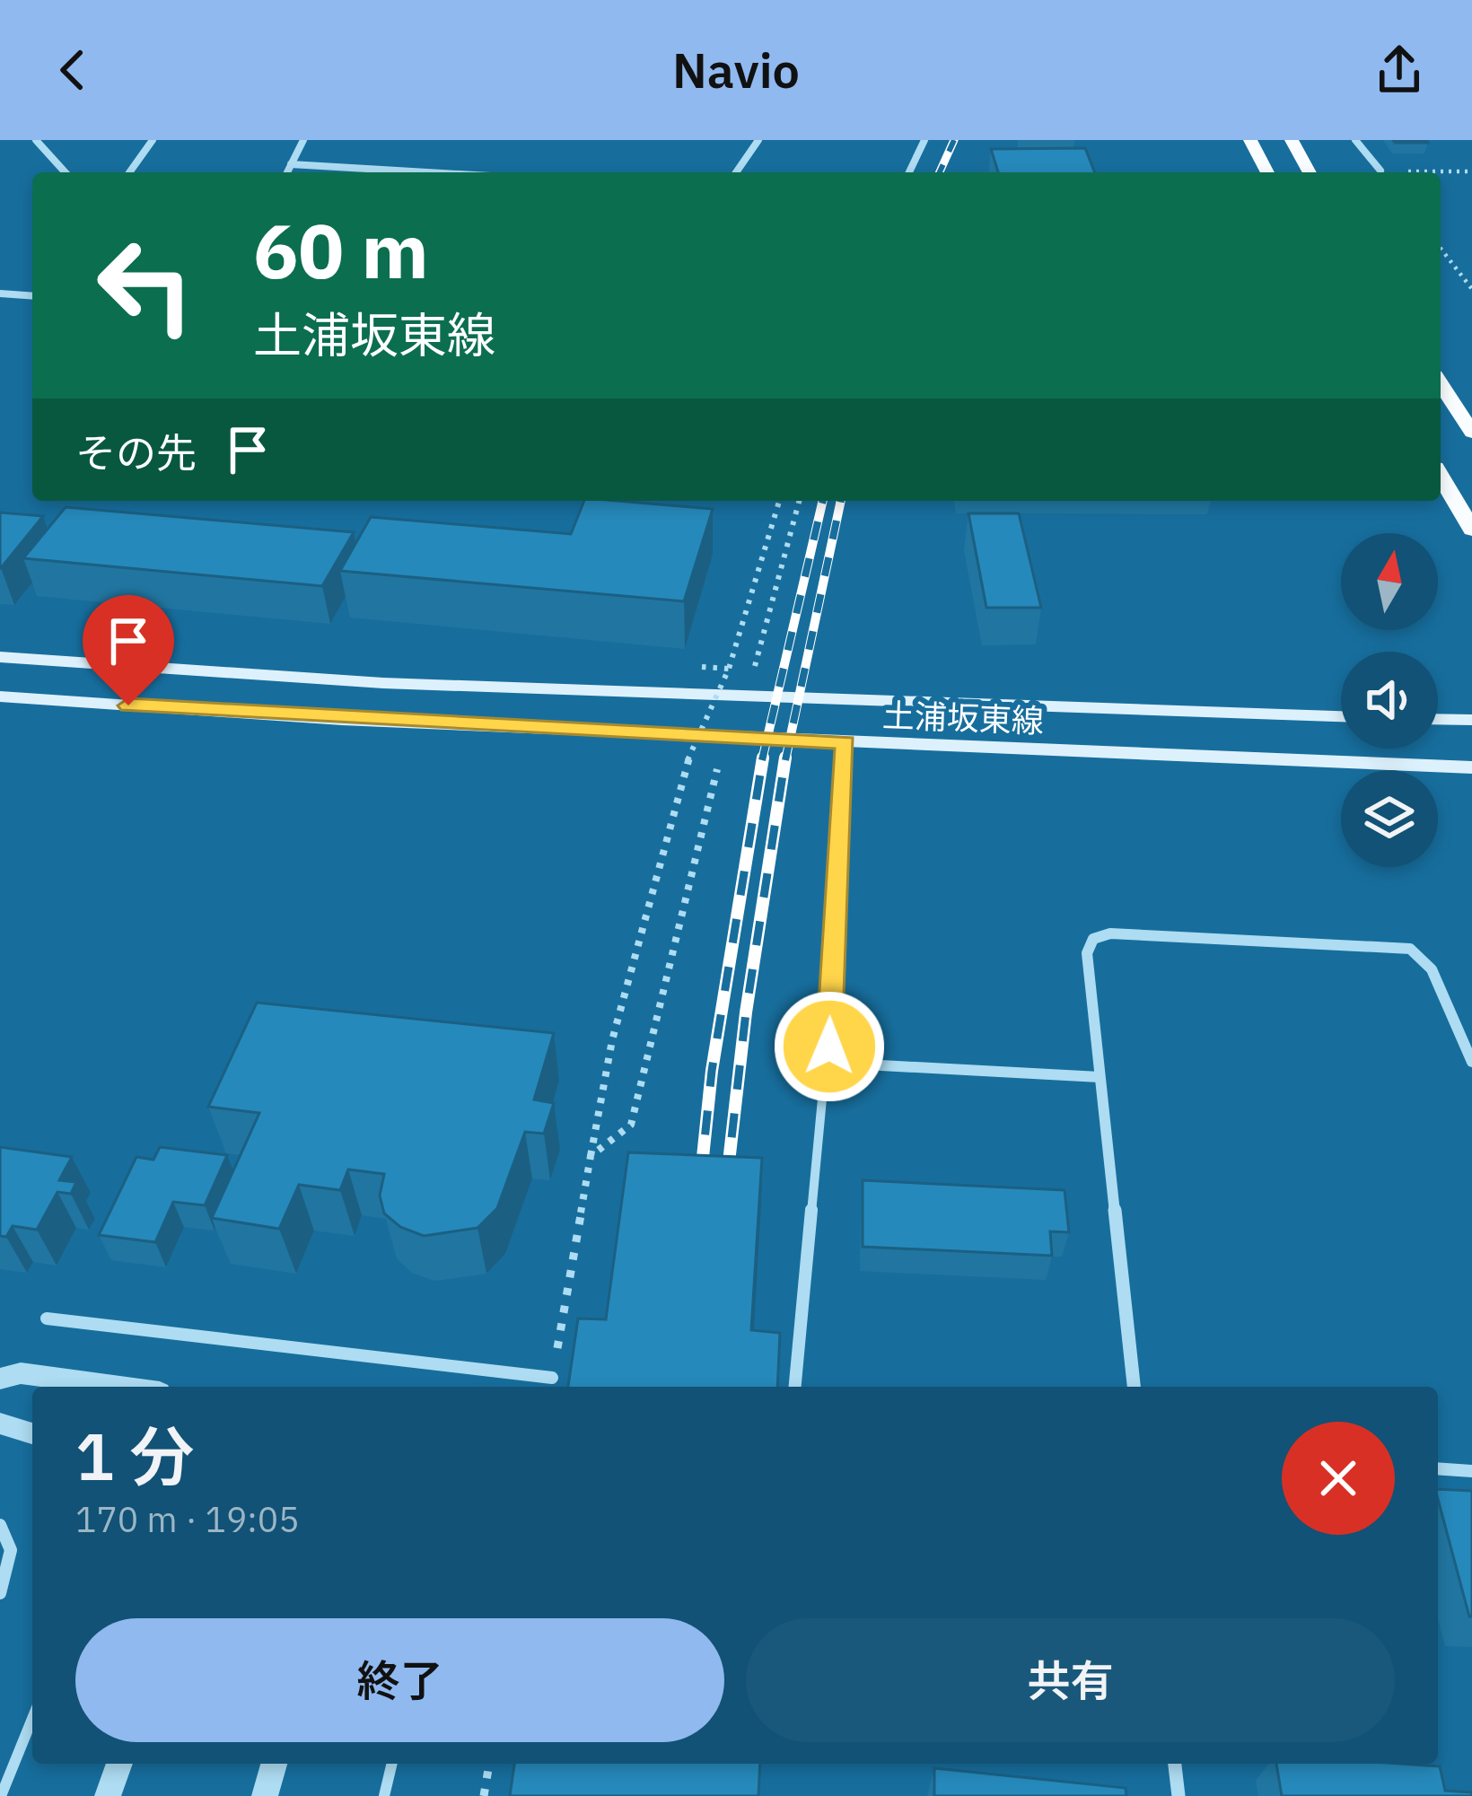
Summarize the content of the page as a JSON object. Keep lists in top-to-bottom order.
{
  "streets": {
    "main road": ["土浦坂東線"]
  },
  "north": "top",
  "page": {
    "header": "Navio",
    "turn": ["60 m", "土浦坂東線"],
    "then": "その先",
    "heading": ["1 分", "170 m · 19:05"],
    "buttons": ["終了", "共有"]
  }
}
